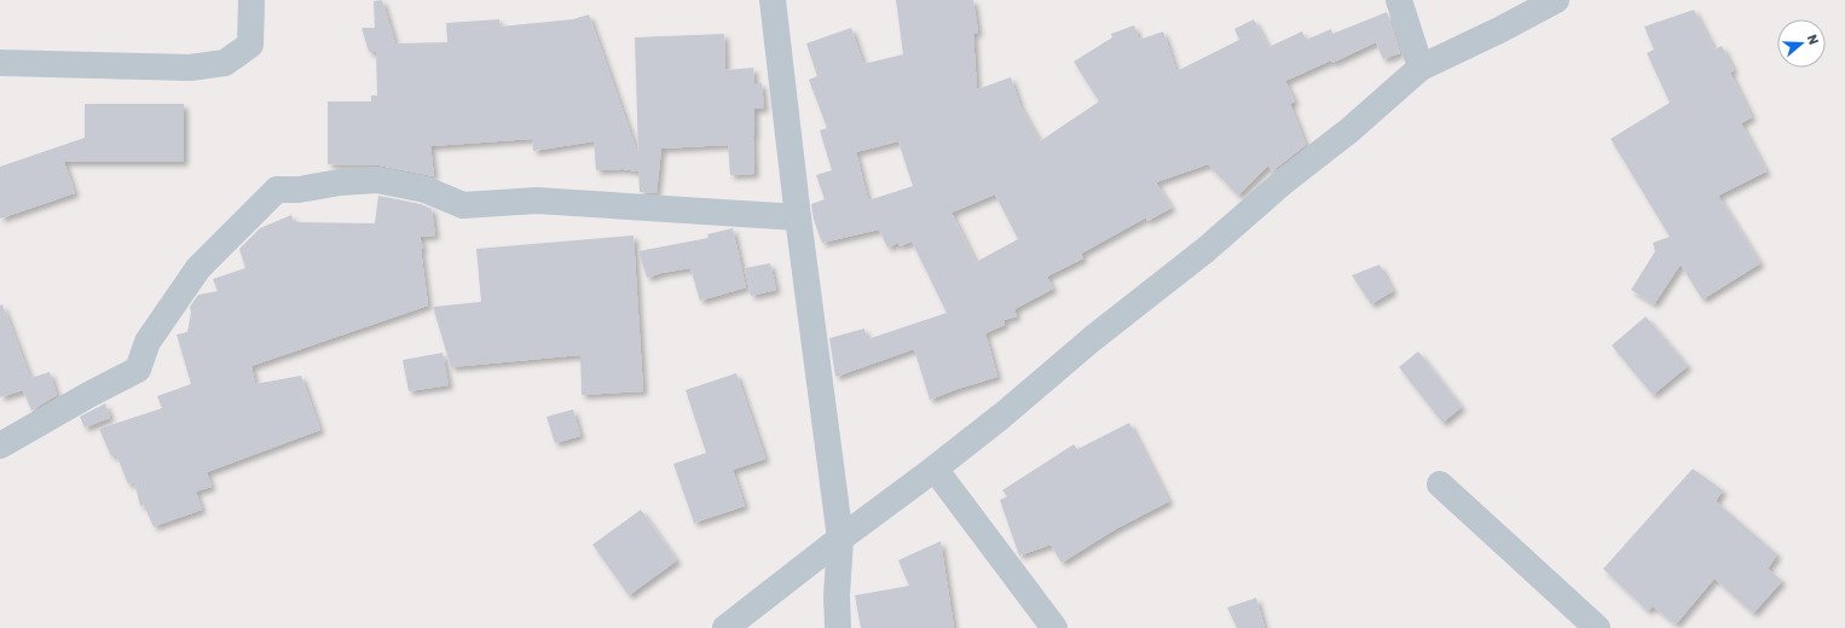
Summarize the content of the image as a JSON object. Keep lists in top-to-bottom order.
{
  "north": "right"
}
